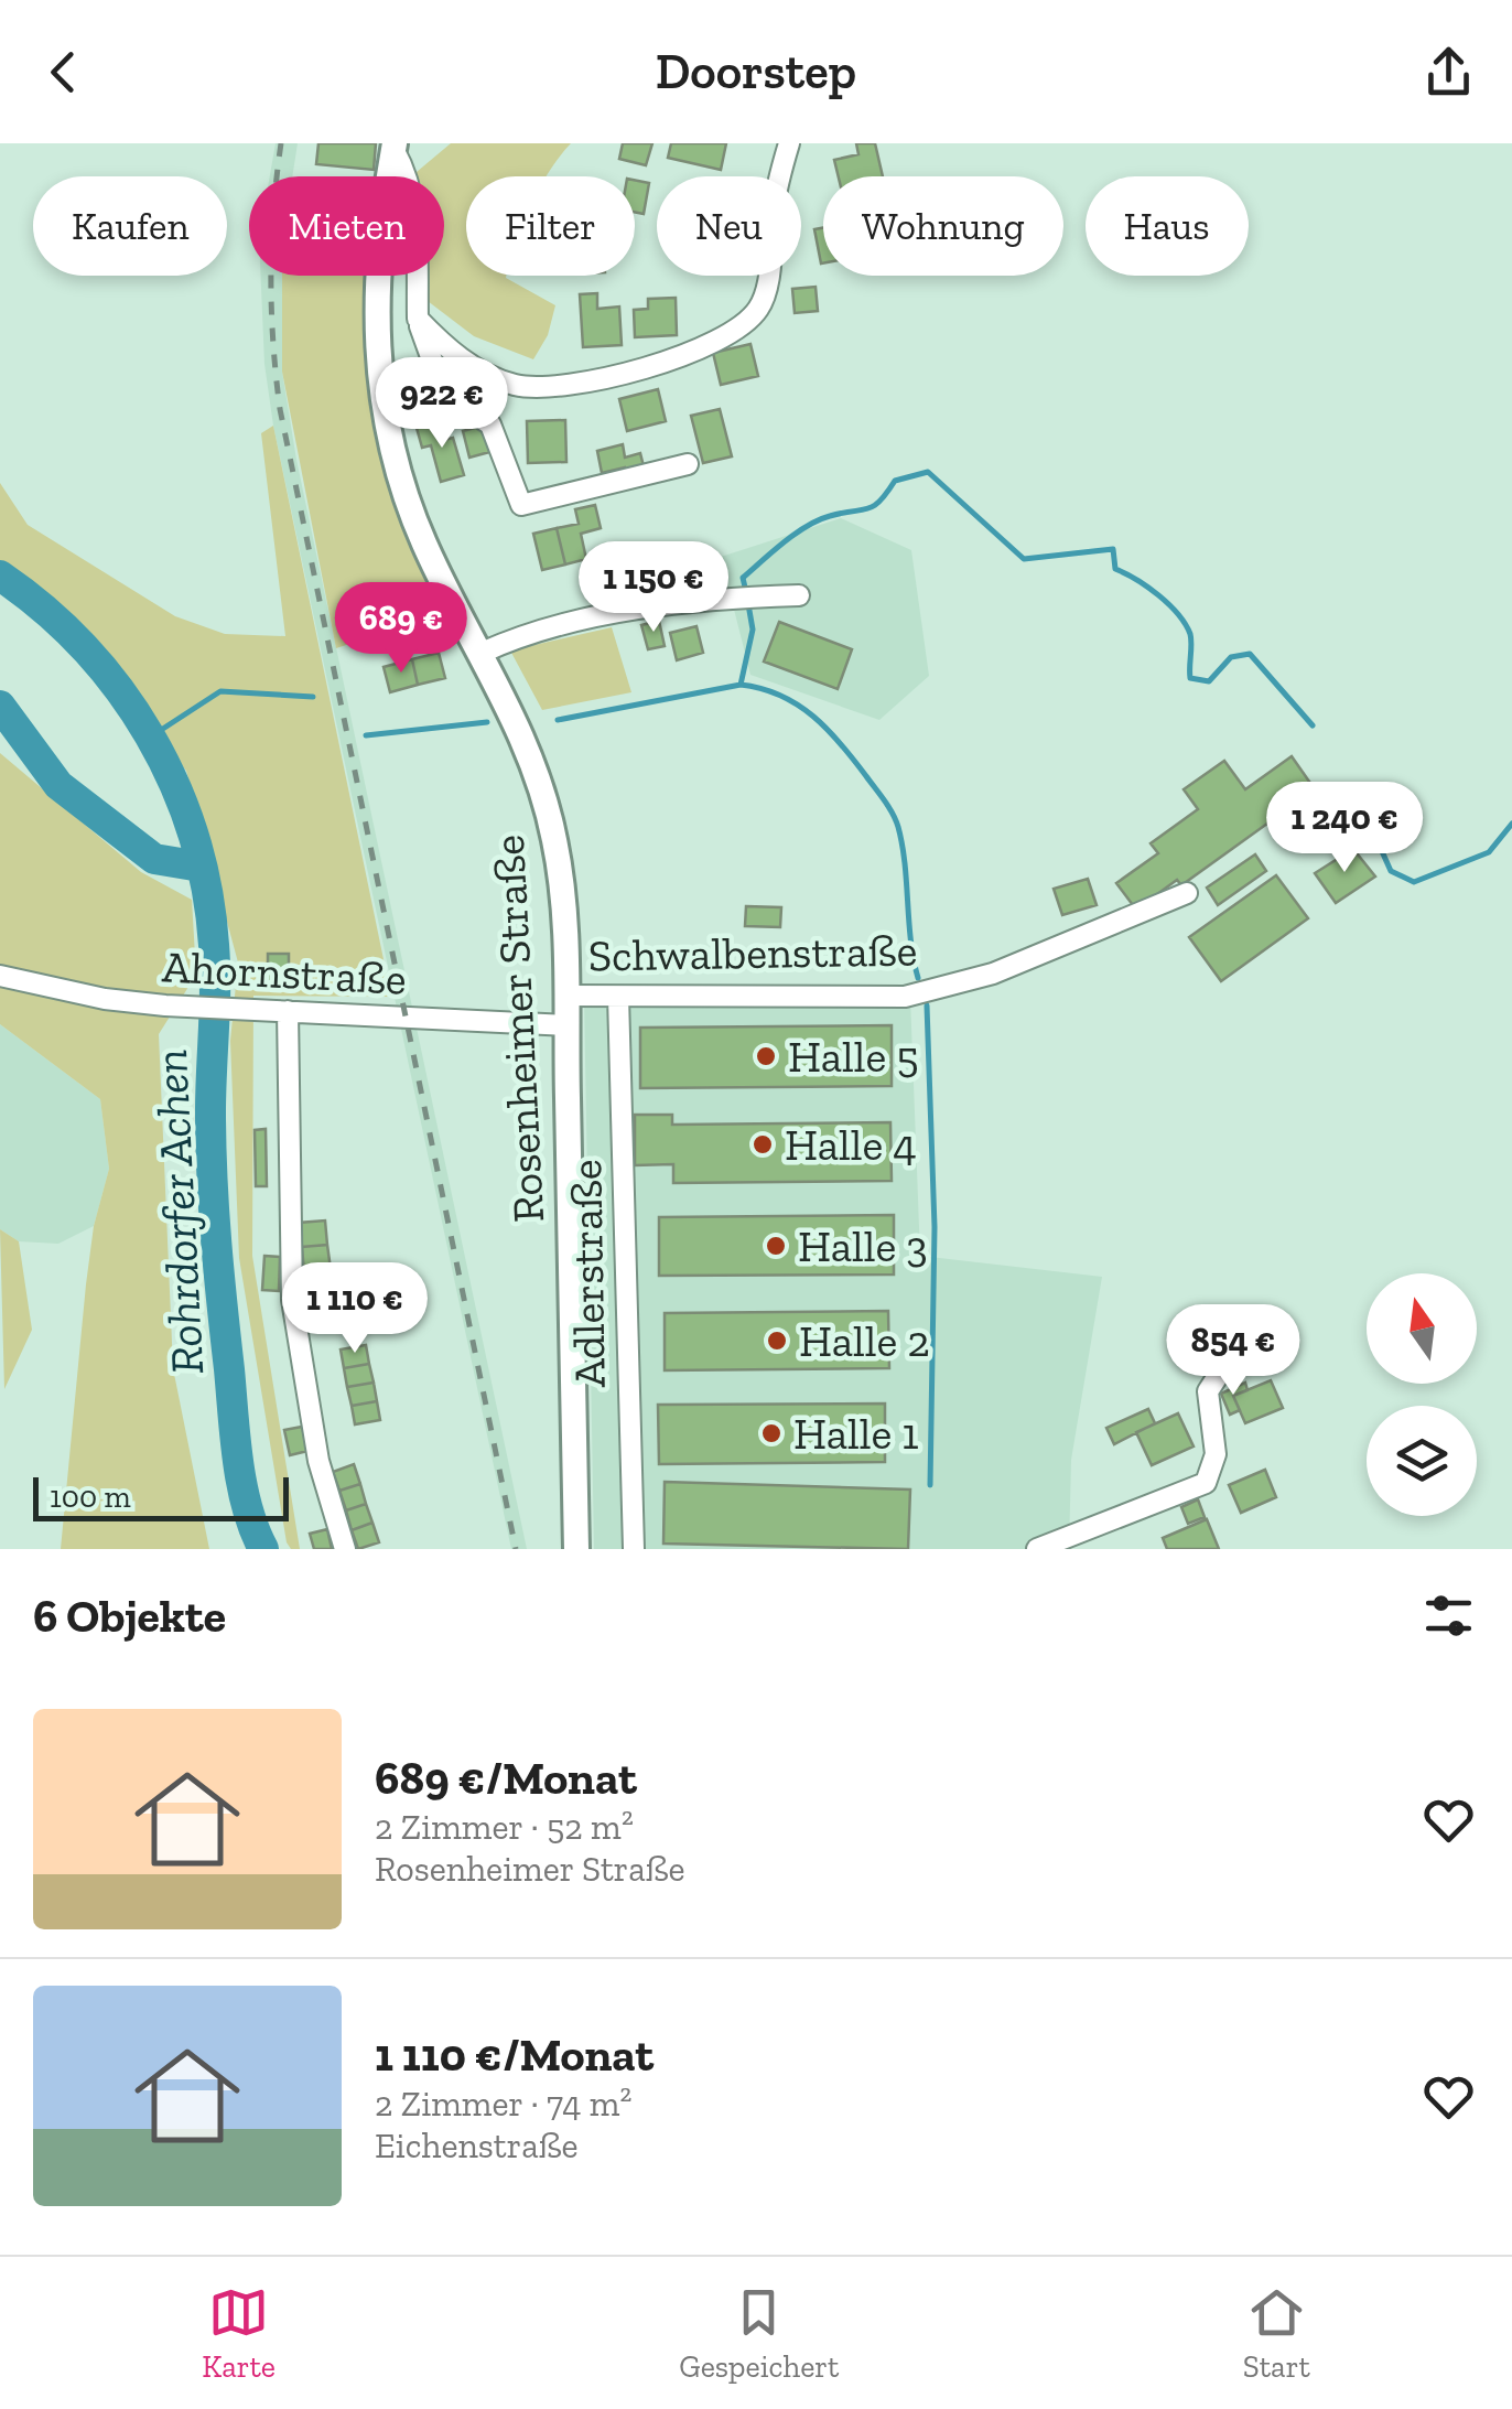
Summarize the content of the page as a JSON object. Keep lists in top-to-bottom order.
{
  "streets": {
    "main road": ["Rosenheimer Straße"],
    "street": ["Schwalbenstraße", "Ahornstraße", "Adlerstraße"]
  },
  "crossings": [
    ["Schwalbenstraße", "Rosenheimer Straße"],
    ["Schwalbenstraße", "Adlerstraße"],
    ["Ahornstraße", "Rosenheimer Straße"]
  ],
  "water": ["Rohrdorfer Achen"],
  "places": [
    "Halle 5",
    "Halle 4",
    "Halle 3",
    "Halle 2",
    "Halle 1"
  ],
  "scale_bar": "100 m",
  "north": "top",
  "page": {
    "header": "Doorstep",
    "chip": [
      "Kaufen",
      "Mieten",
      "Filter",
      "Neu",
      "Wohnung",
      "Haus"
    ],
    "price": [
      "922 €",
      "1 150 €",
      "689 €",
      "1 240 €",
      "1 110 €",
      "854 €"
    ],
    "scale": "100 m",
    "heading": "6 Objekte",
    "list": [
      {
        "name": "689 €/Monat",
        "note": "2 Zimmer · 52 m² · Rosenheimer Straße"
      },
      {
        "name": "1 110 €/Monat",
        "note": "2 Zimmer · 74 m² · Eichenstraße"
      }
    ],
    "tabs": ["Karte", "Gespeichert", "Start"]
  }
}
